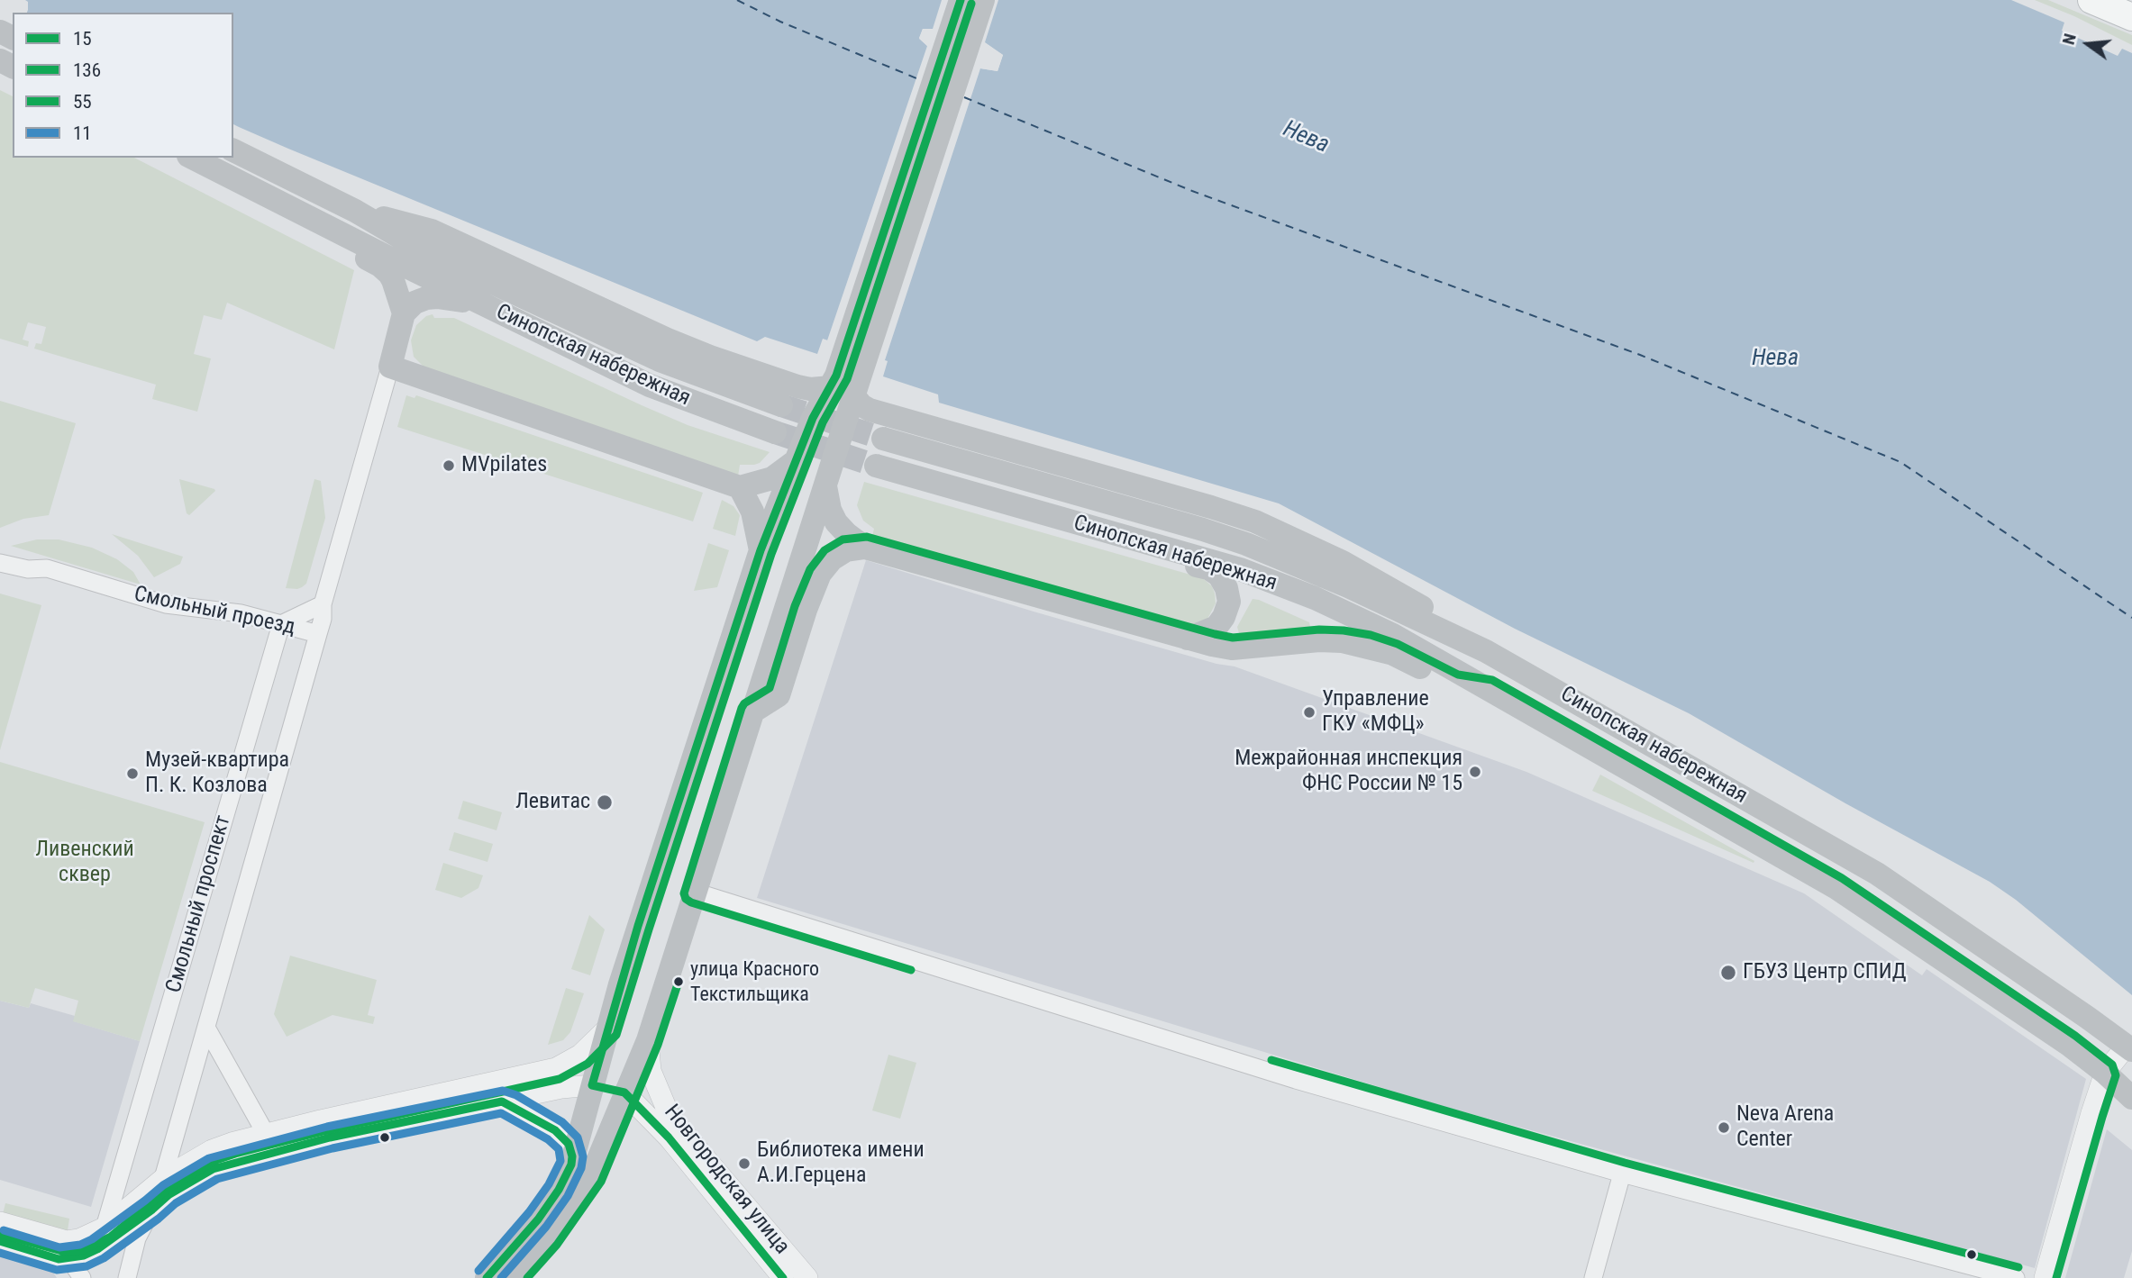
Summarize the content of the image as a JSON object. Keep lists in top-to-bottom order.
{
  "streets": {
    "main road": ["Синопская набережная"],
    "street": ["Смольный проезд", "Смольный проспект", "Новгородская улица"]
  },
  "crossings": [
    ["Смольный проезд", "Смольный проспект"]
  ],
  "water": ["Нева"],
  "parks": ["Ливенский сквер"],
  "places": [
    "MVpilates",
    "Управление ГКУ «МФЦ»",
    "Межрайонная инспекция ФНС России № 15",
    "Музей-квартира П. К. Козлова",
    "Левитас",
    "ГБУЗ Центр СПИД",
    "улица Красного Текстильщика",
    "Neva Arena Center",
    "Библиотека имени А.И.Герцена"
  ],
  "lines": [
    "transit line 15",
    "transit line 136",
    "transit line 55",
    "transit line 11"
  ],
  "legend": [
    "15",
    "136",
    "55",
    "11"
  ],
  "north": "left"
}
